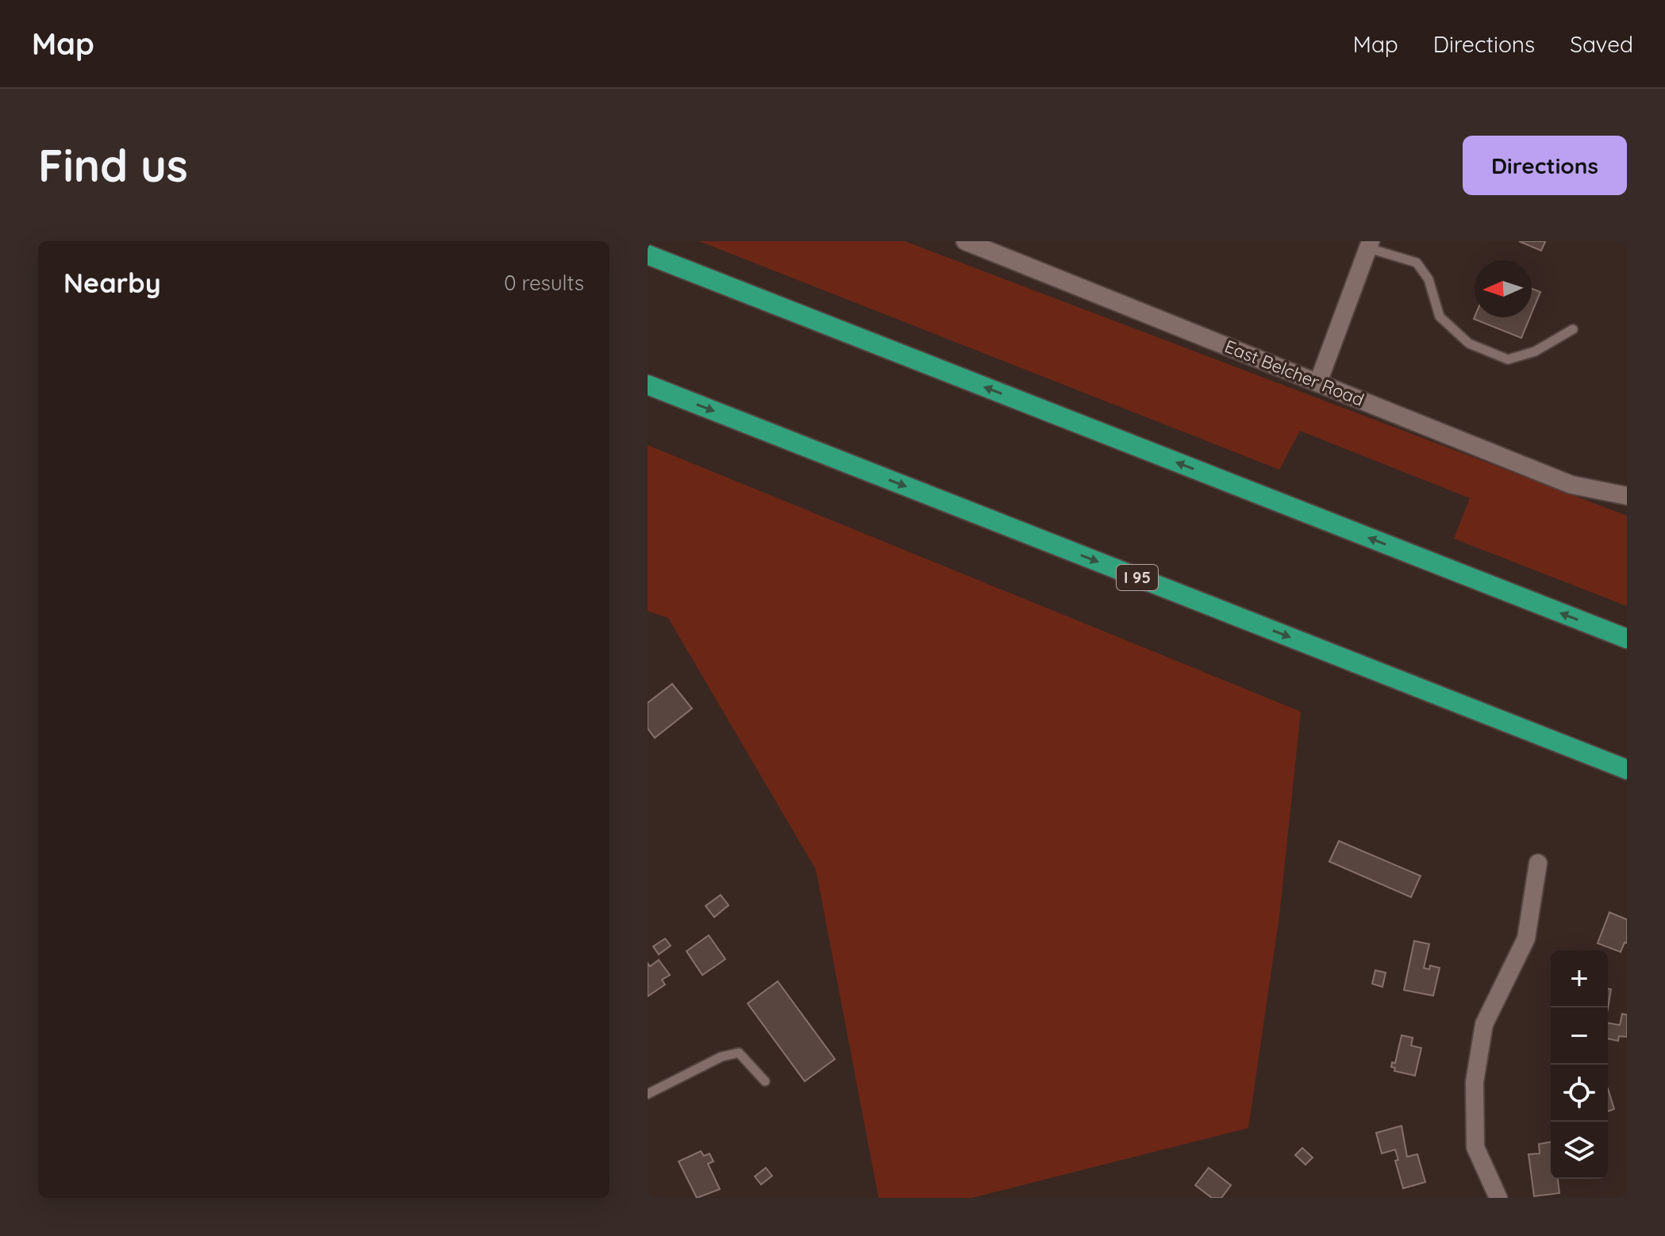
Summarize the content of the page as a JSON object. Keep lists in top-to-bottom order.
{
  "streets": {
    "highway": ["I 95"],
    "street": ["East Belcher Road"]
  },
  "north": "left",
  "page": {
    "header": "Map",
    "nav": ["Map", "Directions", "Saved"],
    "buttons": "Directions",
    "title": "Find us",
    "heading": ["Nearby", "0 results"],
    "map_buttons": ["+", "−"]
  }
}
